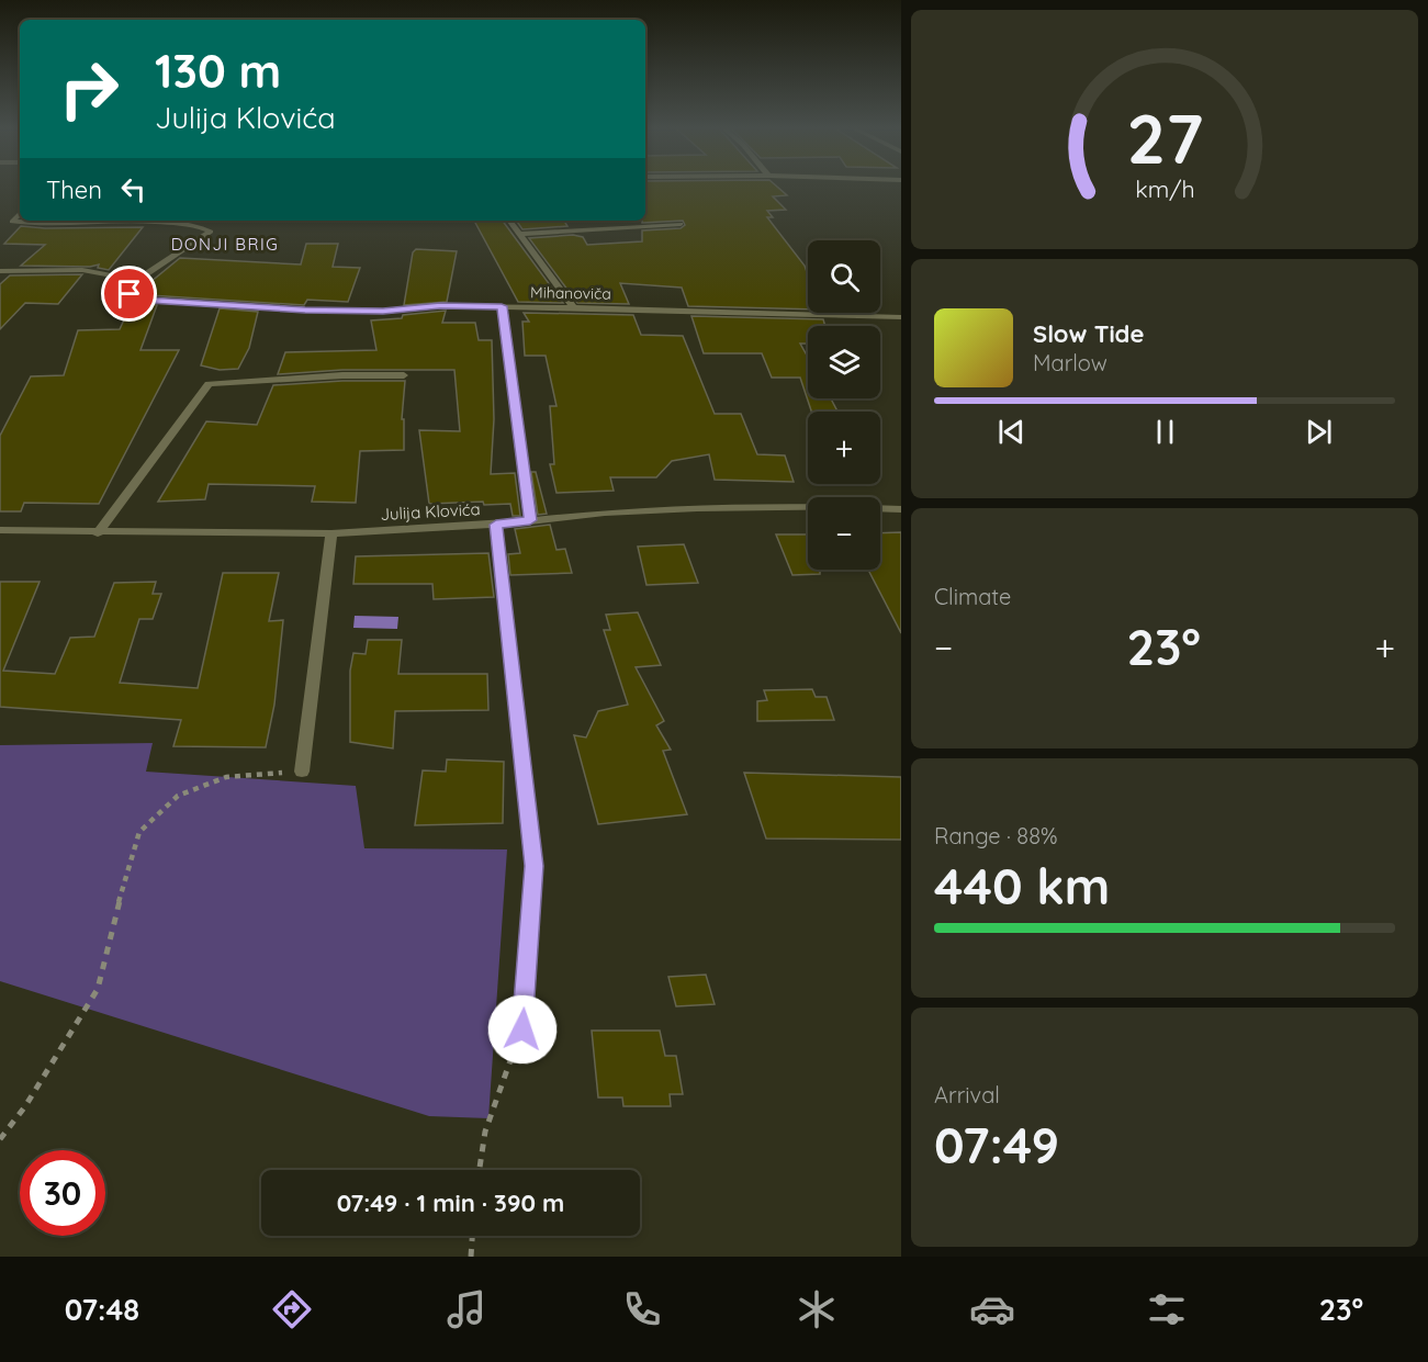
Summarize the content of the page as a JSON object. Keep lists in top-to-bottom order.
{
  "streets": {
    "street": ["Mihanoviča", "Julija Klovića"]
  },
  "districts": ["DONJI BRIG"],
  "page": {
    "turn": ["130 m", "Julija Klovića"],
    "then": "Then",
    "map_buttons": ["+", "−"],
    "song": ["Slow Tide", "Marlow"],
    "tile": [
      "Climate",
      ["Range · 88%", "440 km"],
      ["Arrival", "07:49"]
    ],
    "heat": ["−", "23°", "+"],
    "limit": "30",
    "trip": "07:49 · 1 min · 390 m",
    "tabs": ["07:48", "23°"],
    "gauge": ["27", "km/h"]
  }
}
